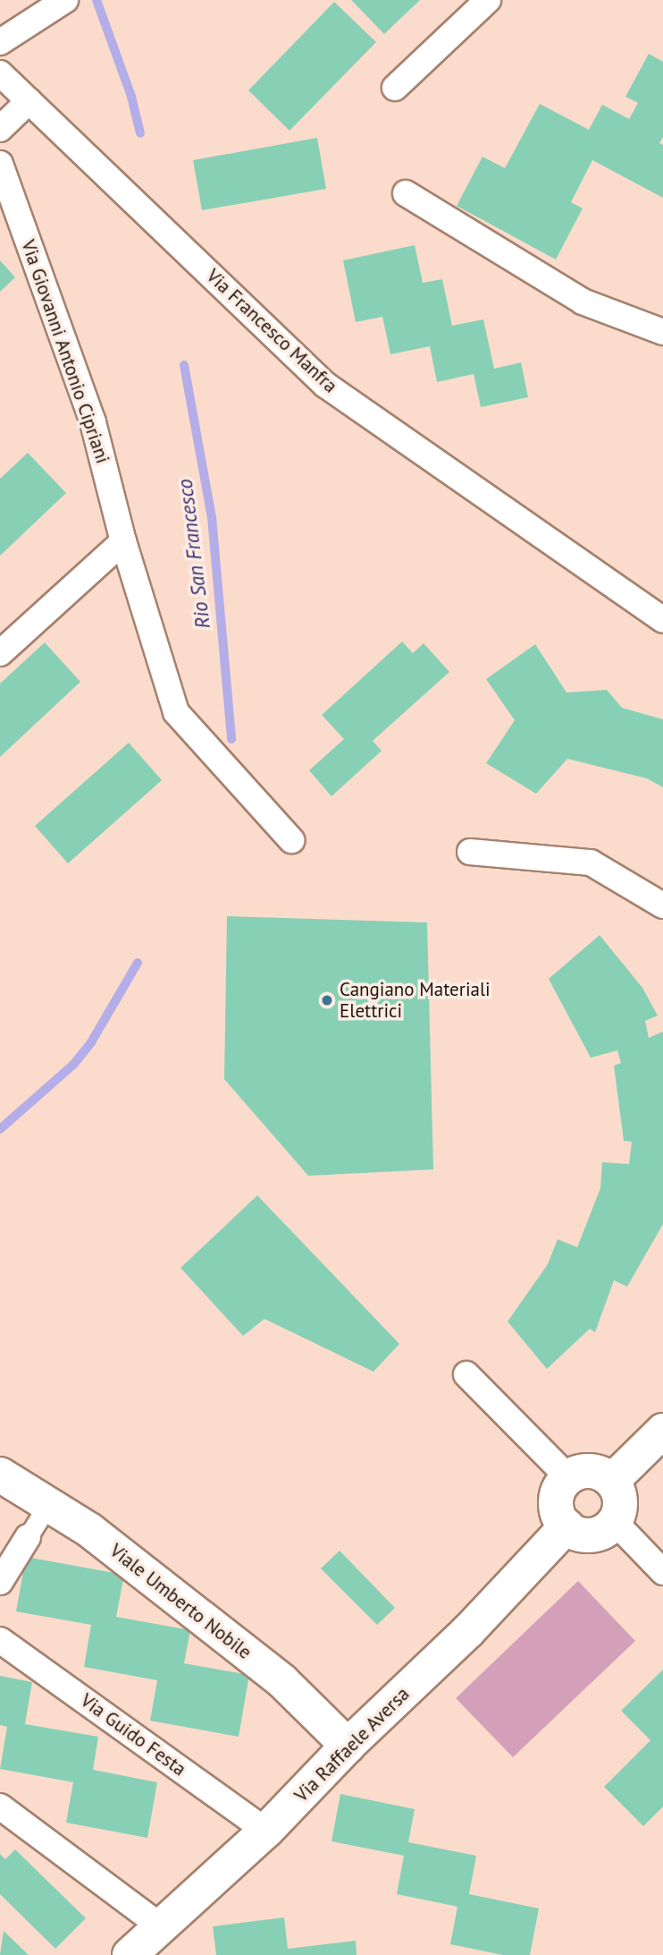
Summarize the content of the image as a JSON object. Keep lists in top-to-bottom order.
{
  "streets": {
    "main road": ["Viale Umberto Nobile", "Via Raffaele Aversa"],
    "street": ["Via Francesco Manfra", "Via Giovanni Antonio Cipriani", "Via Guido Festa"]
  },
  "crossings": [
    ["Viale Umberto Nobile", "Via Raffaele Aversa"],
    ["Via Guido Festa", "Via Raffaele Aversa"]
  ],
  "water": ["Rio San Francesco"],
  "places": ["Cangiano Materiali Elettrici"]
}
